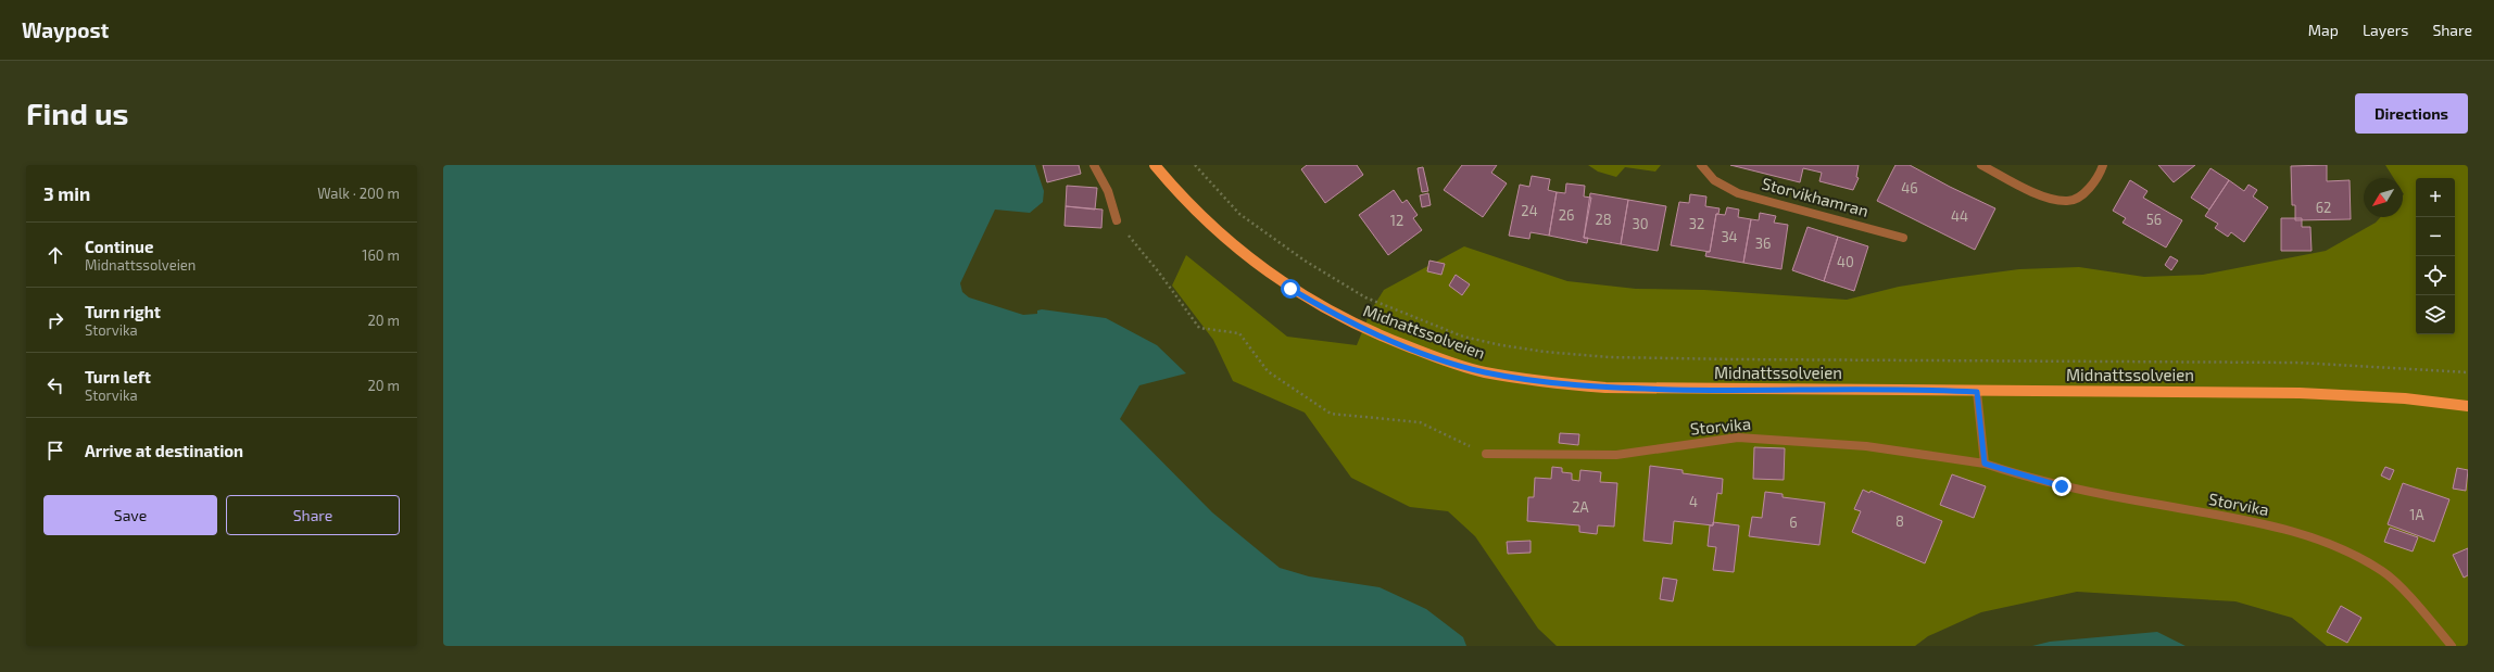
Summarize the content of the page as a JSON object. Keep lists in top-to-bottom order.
{
  "streets": {
    "main road": ["Midnattssolveien"],
    "street": ["Storvikhamran", "Storvika"]
  },
  "house_numbers": [
    "46",
    "62",
    "24",
    "26",
    "44",
    "28",
    "56",
    "12",
    "30",
    "32",
    "34",
    "36",
    "40",
    "4",
    "2A",
    "1A",
    "8",
    "6"
  ],
  "north": "bottom left",
  "page": {
    "header": "Waypost",
    "nav": ["Map", "Layers", "Share"],
    "buttons": [
      "Directions",
      ["Save", "Share"]
    ],
    "title": "Find us",
    "heading": ["3 min", "Walk · 200 m"],
    "map_buttons": ["+", "−"],
    "list": [
      ["Continue", "Midnattssolveien", "160 m"],
      ["Turn right", "Storvika", "20 m"],
      ["Turn left", "Storvika", "20 m"],
      "Arrive at destination"
    ]
  }
}
